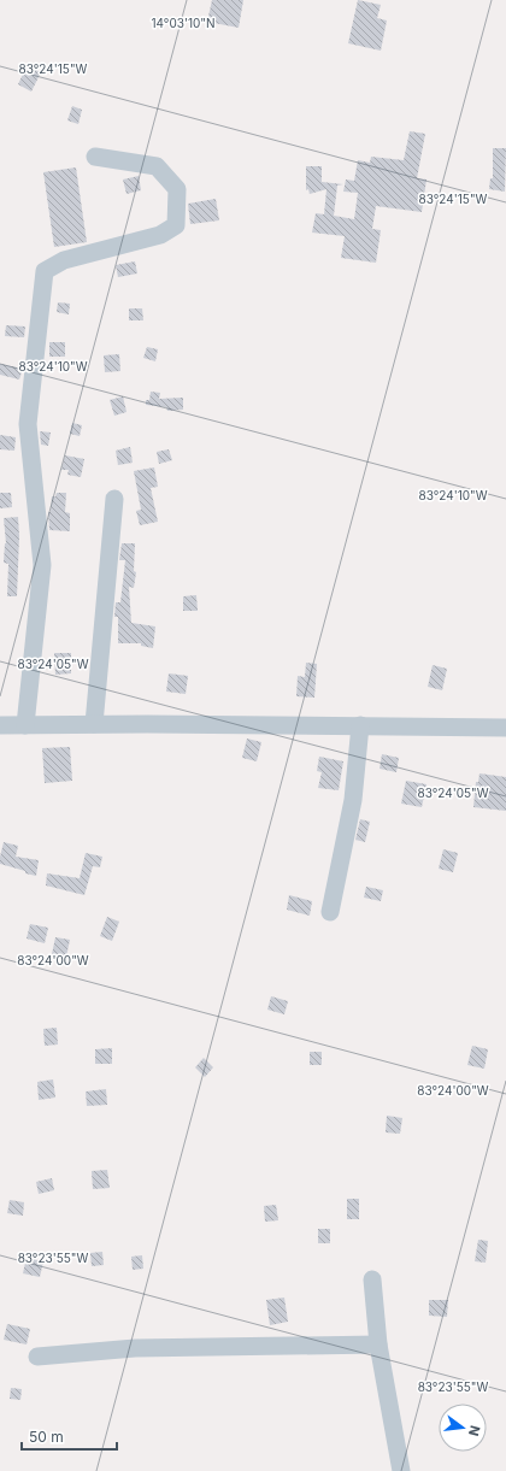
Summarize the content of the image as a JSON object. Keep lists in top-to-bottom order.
{
  "scale_bar": "50 m",
  "north": "right",
  "coordinates": [
    "14°03'10\"N",
    "83°24'15\"W",
    "83°24'10\"W",
    "83°24'05\"W",
    "83°24'00\"W",
    "83°23'55\"W"
  ]
}
